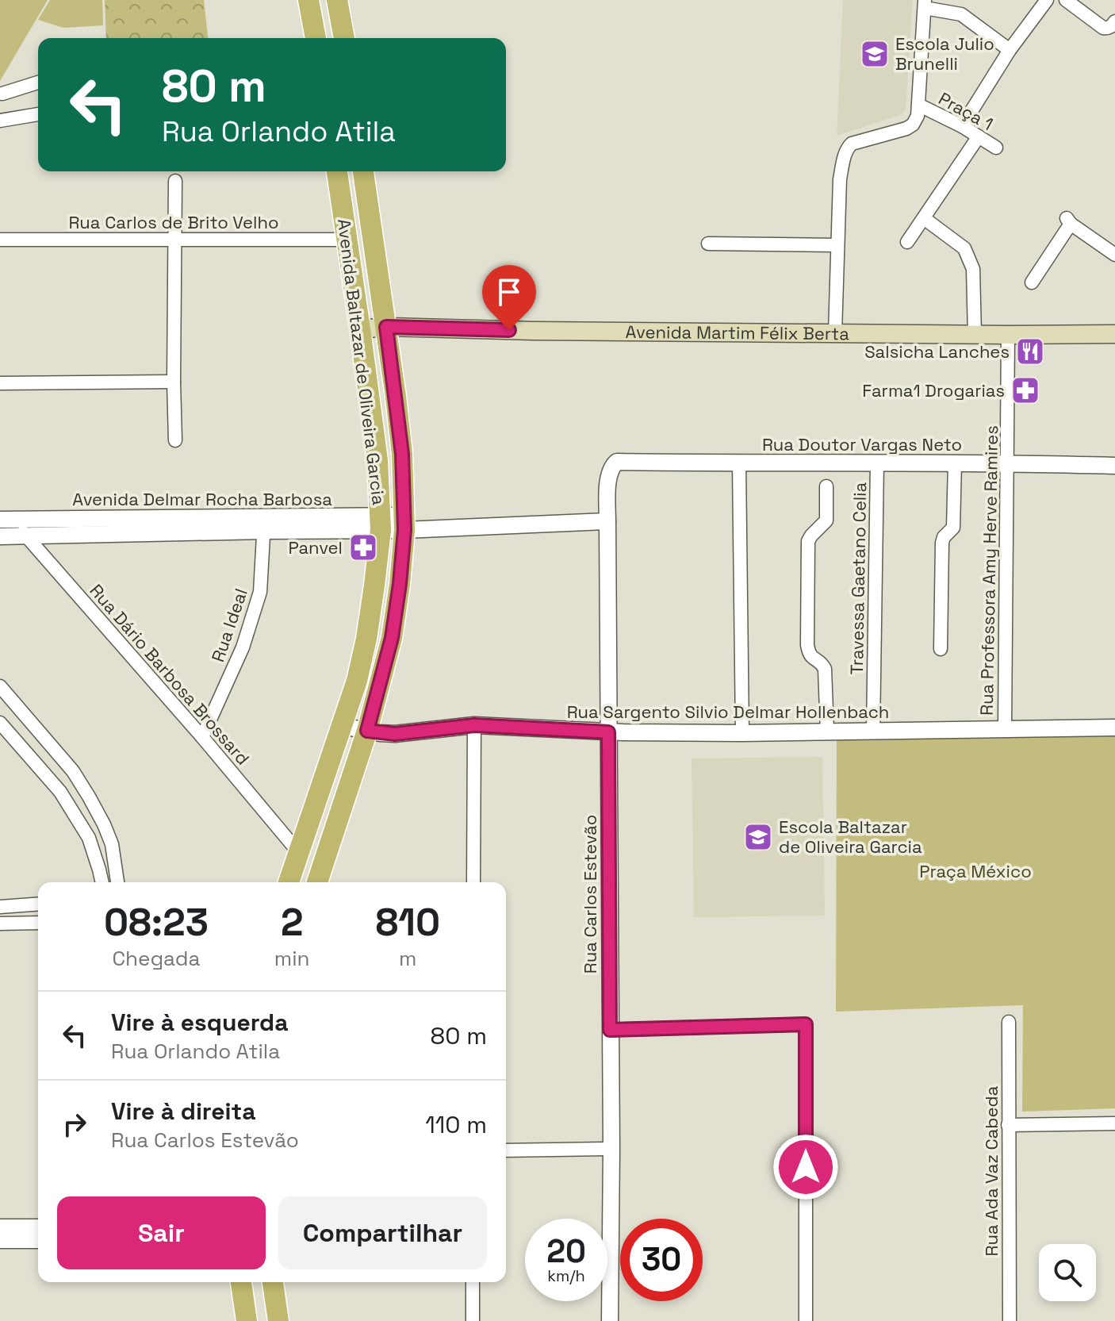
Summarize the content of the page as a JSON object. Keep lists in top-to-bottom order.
{
  "streets": {
    "main road": ["Avenida Martim Félix Berta", "Avenida Baltazar de Oliveira Garcia"],
    "street": [
      "Praça 1",
      "Rua Carlos de Brito Velho",
      "Rua Doutor Vargas Neto",
      "Avenida Delmar Rocha Barbosa",
      "Rua Professora Amy Herve Ramires",
      "Travessa Gaetano Celia",
      "Rua Ideal",
      "Rua Dário Barbosa Brossard",
      "Rua Sargento Silvio Delmar Hollenbach",
      "Rua Carlos Estevão",
      "Rua Ada Vaz Cabeda"
    ]
  },
  "crossings": [
    ["Rua Carlos de Brito Velho", "Avenida Baltazar de Oliveira Garcia"],
    ["Avenida Martim Félix Berta", "Avenida Baltazar de Oliveira Garcia"],
    ["Avenida Martim Félix Berta", "Rua Professora Amy Herve Ramires"],
    ["Avenida Baltazar de Oliveira Garcia", "Avenida Delmar Rocha Barbosa"],
    ["Avenida Baltazar de Oliveira Garcia", "Rua Dário Barbosa Brossard"],
    ["Avenida Baltazar de Oliveira Garcia", "Rua Sargento Silvio Delmar Hollenbach"],
    ["Rua Doutor Vargas Neto", "Rua Professora Amy Herve Ramires"],
    ["Rua Doutor Vargas Neto", "Travessa Gaetano Celia"],
    ["Rua Doutor Vargas Neto", "Rua Carlos Estevão"],
    ["Avenida Delmar Rocha Barbosa", "Rua Ideal"],
    ["Avenida Delmar Rocha Barbosa", "Rua Dário Barbosa Brossard"],
    ["Avenida Delmar Rocha Barbosa", "Rua Carlos Estevão"],
    ["Rua Professora Amy Herve Ramires", "Rua Sargento Silvio Delmar Hollenbach"],
    ["Travessa Gaetano Celia", "Rua Sargento Silvio Delmar Hollenbach"],
    ["Rua Ideal", "Rua Dário Barbosa Brossard"],
    ["Rua Sargento Silvio Delmar Hollenbach", "Rua Carlos Estevão"]
  ],
  "parks": ["Praça México"],
  "places": {
    "school or university": ["Escola Julio Brunelli", "Escola Baltazar de Oliveira Garcia"],
    "restaurant": ["Salsicha Lanches"],
    "pharmacy": ["Farma1 Drogarias", "Panvel"]
  },
  "page": {
    "turn": ["80 m", "Rua Orlando Atila"],
    "eta": [
      "08:23",
      "Chegada",
      "2",
      "min",
      "810",
      "m"
    ],
    "list": [
      {
        "name": "Vire à esquerda",
        "note": "Rua Orlando Atila",
        "value": "80 m"
      },
      {
        "name": "Vire à direita",
        "note": "Rua Carlos Estevão",
        "value": "110 m"
      }
    ],
    "buttons": ["Sair", "Compartilhar"],
    "speed": "20 km/h",
    "limit": "30"
  }
}
